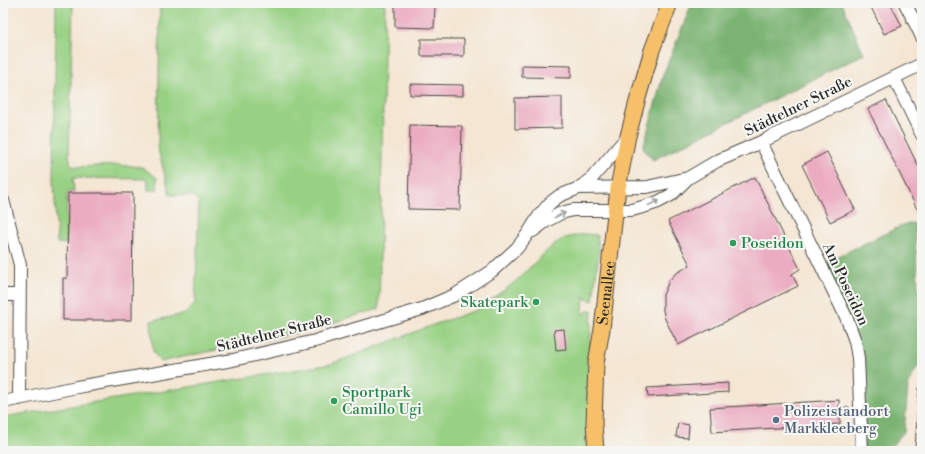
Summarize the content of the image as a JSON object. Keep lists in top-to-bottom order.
{
  "streets": {
    "main road": ["Seenallee"],
    "street": ["Städtelner Straße", "Am Poseidon"]
  },
  "crossings": [
    ["Städtelner Straße", "Am Poseidon"],
    ["Städtelner Straße", "Seenallee"]
  ],
  "places": [
    "Poseidon",
    "Skatepark",
    "Sportpark Camillo Ugi",
    "Polizeistandort Markkleeberg"
  ]
}
